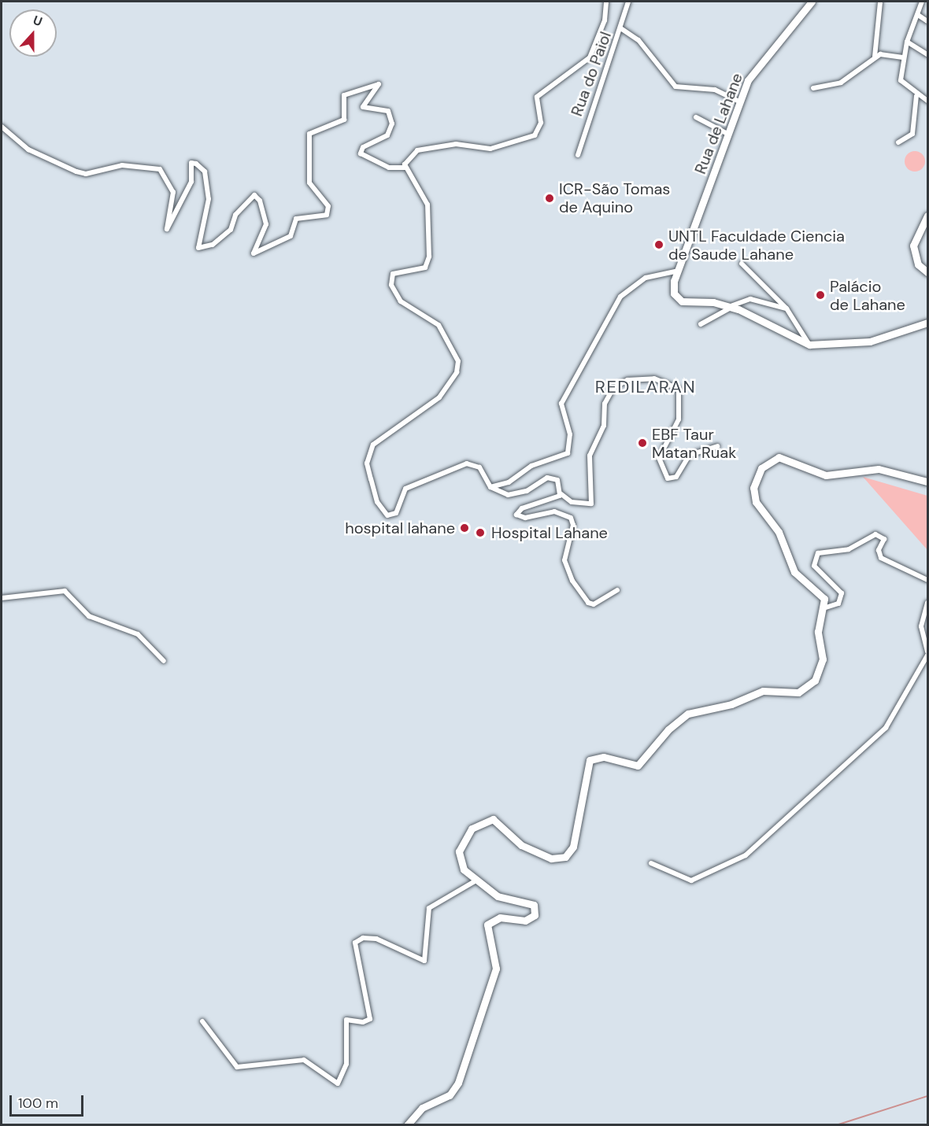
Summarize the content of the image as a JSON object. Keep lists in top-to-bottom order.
{
  "streets": {
    "main road": ["Rua de Lahane"],
    "street": ["Rua do Paiol"]
  },
  "districts": ["REDILARAN"],
  "places": [
    "ICR-São Tomas de Aquino",
    "UNTL Faculdade Ciencia de Saude Lahane",
    "Palácio de Lahane",
    "EBF Taur Matan Ruak",
    "hospital lahane",
    "Hospital Lahane"
  ],
  "scale_bar": "100 m",
  "north": "top"
}
